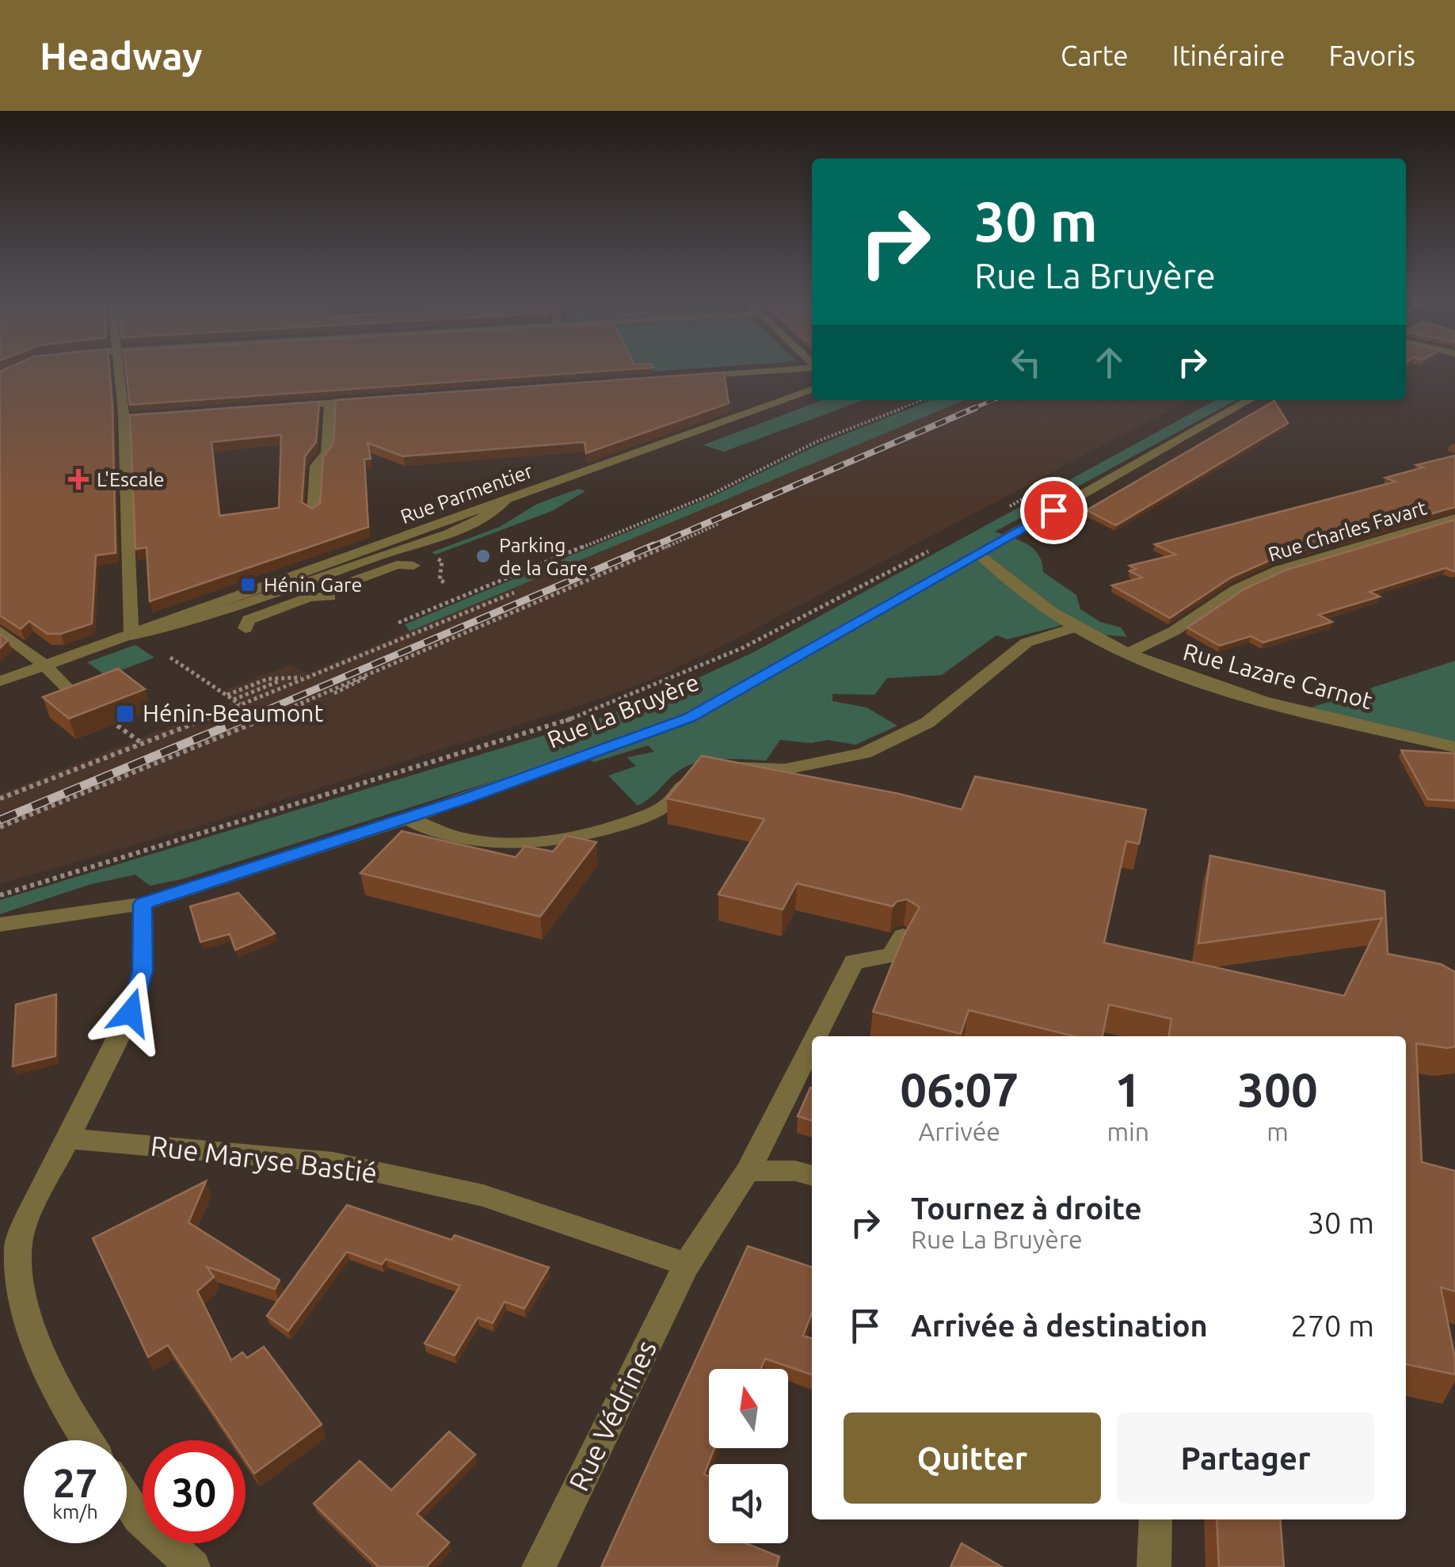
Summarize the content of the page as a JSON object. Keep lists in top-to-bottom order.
{
  "streets": {
    "street": [
      "Rue Parmentier",
      "Rue Charles Favart",
      "Rue Lazare Carnot",
      "Rue La Bruyère",
      "Rue Maryse Bastié",
      "Rue Védrines"
    ]
  },
  "crossings": [
    ["Rue Charles Favart", "Rue Lazare Carnot"],
    ["Rue Lazare Carnot", "Rue La Bruyère"],
    ["Rue Maryse Bastié", "Rue Védrines"]
  ],
  "places": {
    "health": ["L'Escale"],
    "other": ["Parking de la Gare"],
    "transit": ["Hénin Gare", "Hénin-Beaumont"]
  },
  "north": "top",
  "page": {
    "header": "Headway",
    "nav": ["Carte", "Itinéraire", "Favoris"],
    "turn": ["30 m", "Rue La Bruyère"],
    "eta": [
      "06:07",
      "Arrivée",
      "1",
      "min",
      "300",
      "m"
    ],
    "list": [
      {
        "name": "Tournez à droite",
        "note": "Rue La Bruyère",
        "value": "30 m"
      },
      {
        "name": "Arrivée à destination",
        "value": "270 m"
      }
    ],
    "buttons": ["Quitter", "Partager"],
    "speed": "27 km/h",
    "limit": "30"
  }
}
